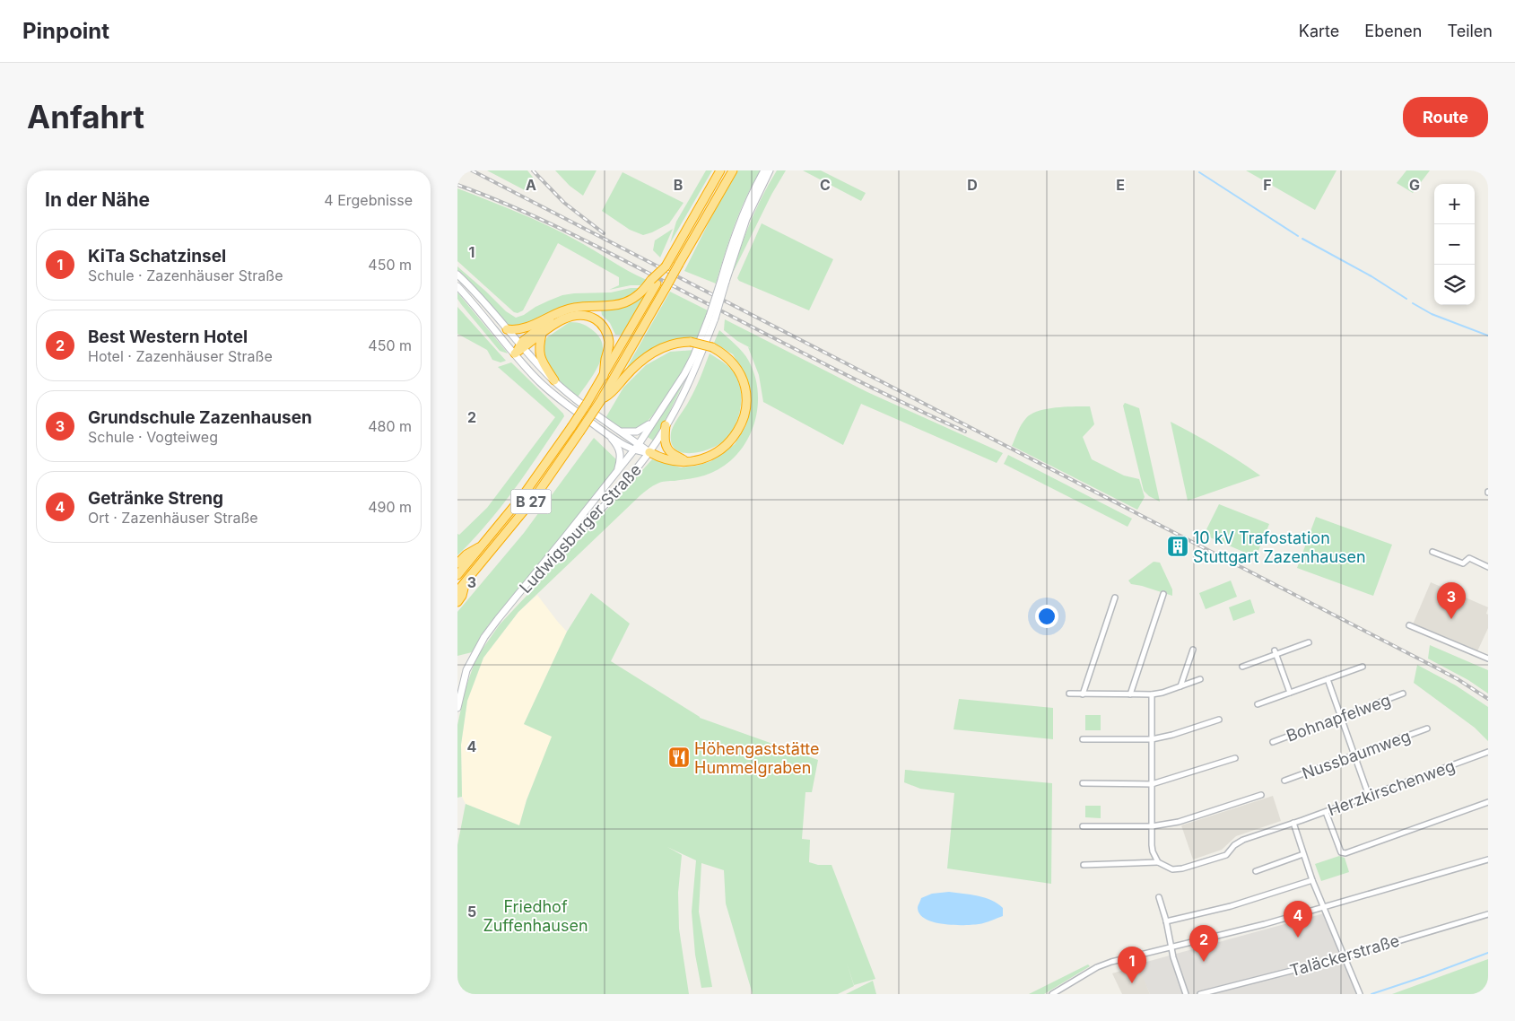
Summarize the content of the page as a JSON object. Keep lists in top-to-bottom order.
{
  "streets": {
    "highway": ["B 27"],
    "main road": ["Ludwigsburger Straße"],
    "street": [
      "Bohnapfelweg",
      "Nussbaumweg",
      "Herzkirschenweg",
      "Taläckerstraße"
    ]
  },
  "crossings": [
    ["B 27", "Ludwigsburger Straße"]
  ],
  "parks": ["Friedhof Zuffenhausen"],
  "places": {
    "building": ["10 kV Trafostation Stuttgart Zazenhausen"],
    "restaurant": ["Höhengaststätte Hummelgraben"]
  },
  "page": {
    "header": "Pinpoint",
    "nav": ["Karte", "Ebenen", "Teilen"],
    "buttons": "Route",
    "title": "Anfahrt",
    "heading": ["In der Nähe", "4 Ergebnisse"],
    "map_buttons": ["+", "−"],
    "list": [
      {
        "mark": "1",
        "name": "KiTa Schatzinsel",
        "note": "Schule · Zazenhäuser Straße",
        "value": "450 m"
      },
      {
        "mark": "2",
        "name": "Best Western Hotel",
        "note": "Hotel · Zazenhäuser Straße",
        "value": "450 m"
      },
      {
        "mark": "3",
        "name": "Grundschule Zazenhausen",
        "note": "Schule · Vogteiweg",
        "value": "480 m"
      },
      {
        "mark": "4",
        "name": "Getränke Streng",
        "note": "Ort · Zazenhäuser Straße",
        "value": "490 m"
      }
    ],
    "pins": [
      "3",
      "4",
      "2",
      "1"
    ]
  },
  "grid": {
    "columns": [
      "A",
      "B",
      "C",
      "D",
      "E",
      "F",
      "G"
    ],
    "rows": [
      "1",
      "2",
      "3",
      "4",
      "5"
    ]
  }
}
